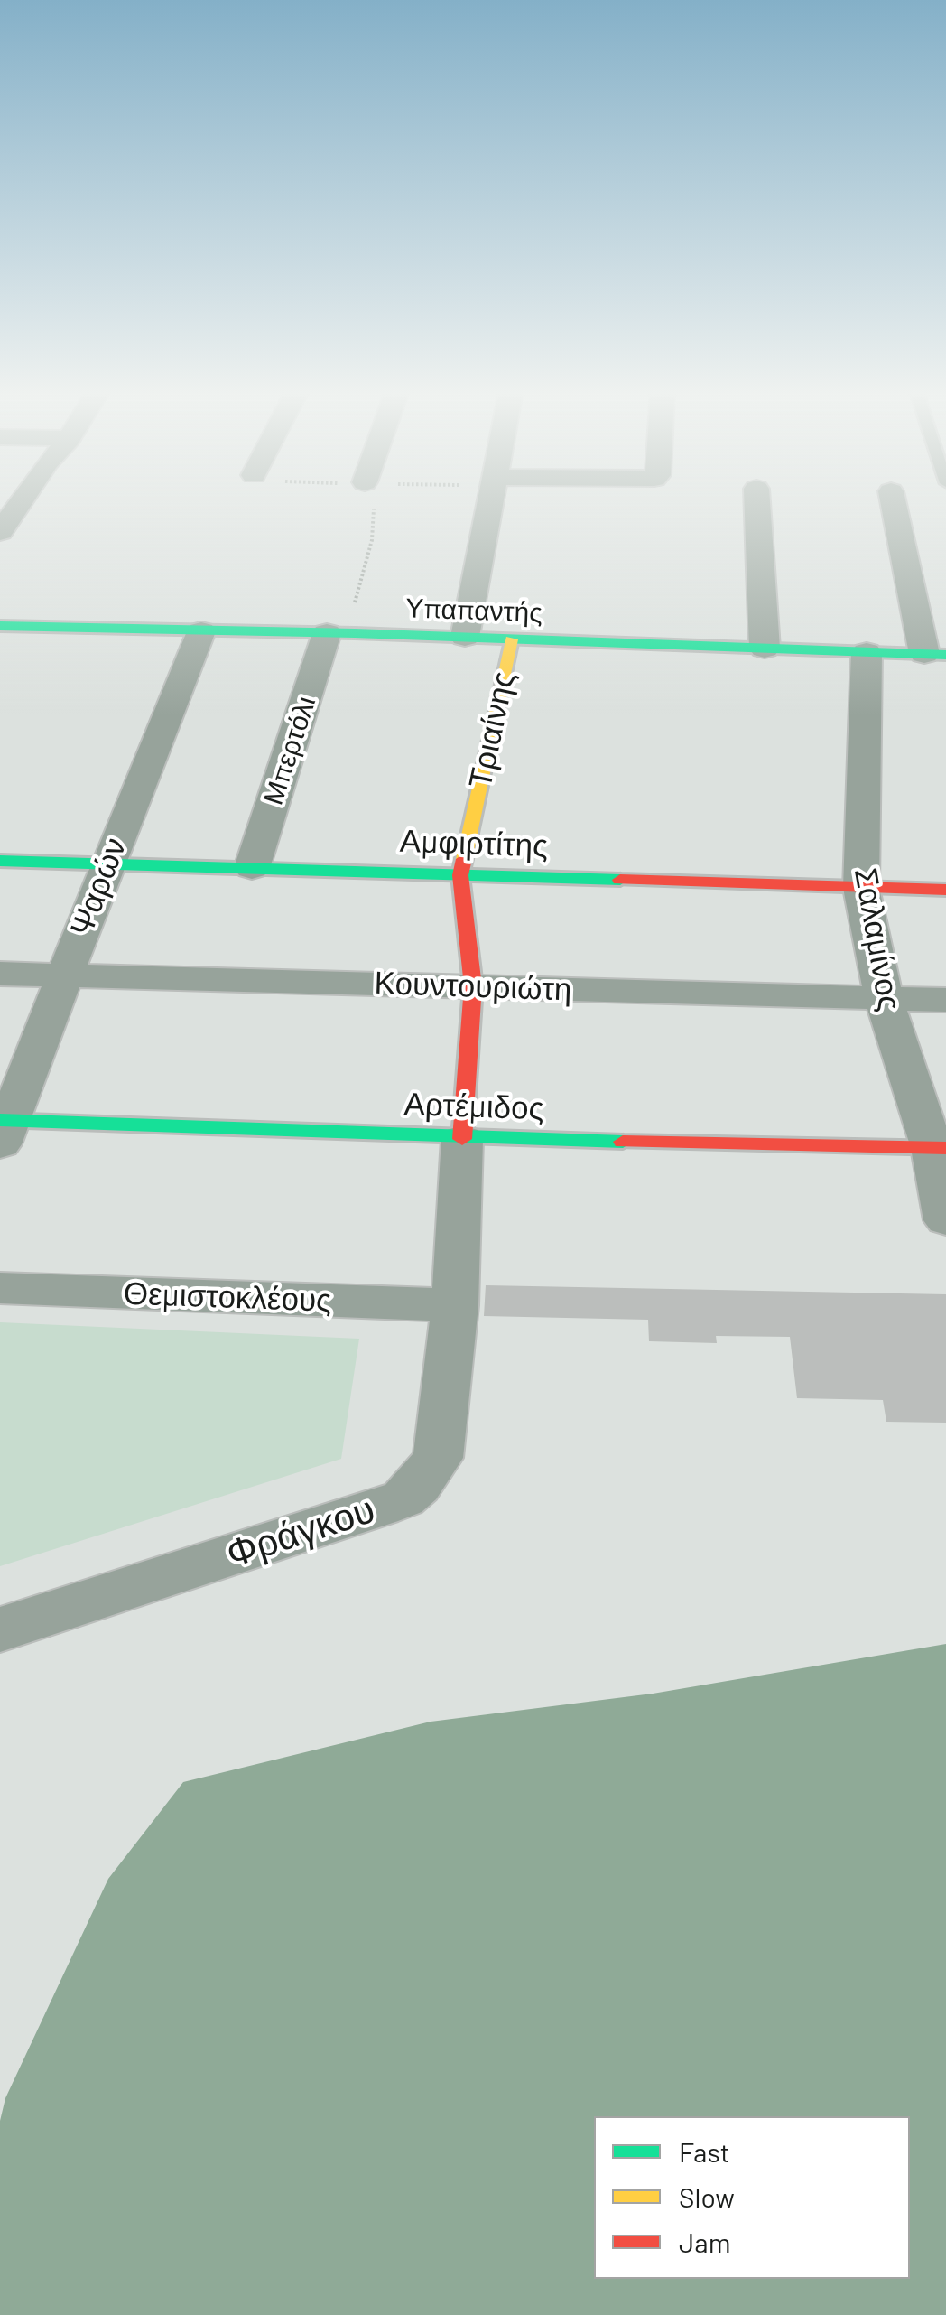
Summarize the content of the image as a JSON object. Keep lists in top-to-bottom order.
{
  "streets": {
    "street": [
      "Υπαπαντής",
      "Τριαίνης",
      "Μπερτόλι",
      "Αμφιρτίτης",
      "Ψαρών",
      "Σαλαμίνος",
      "Κουντουριώτη",
      "Αρτέμιδος",
      "Θεμιστοκλέους",
      "Φράγκου"
    ]
  },
  "crossings": [
    ["Υπαπαντής", "Τριαίνης"],
    ["Υπαπαντής", "Μπερτόλι"],
    ["Υπαπαντής", "Ψαρών"],
    ["Υπαπαντής", "Σαλαμίνος"],
    ["Τριαίνης", "Αμφιρτίτης"],
    ["Τριαίνης", "Κουντουριώτη"],
    ["Τριαίνης", "Αρτέμιδος"],
    ["Τριαίνης", "Θεμιστοκλέους"],
    ["Τριαίνης", "Φράγκου"],
    ["Μπερτόλι", "Αμφιρτίτης"],
    ["Αμφιρτίτης", "Ψαρών"],
    ["Αμφιρτίτης", "Σαλαμίνος"],
    ["Ψαρών", "Κουντουριώτη"],
    ["Ψαρών", "Αρτέμιδος"],
    ["Σαλαμίνος", "Κουντουριώτη"],
    ["Σαλαμίνος", "Αρτέμιδος"],
    ["Θεμιστοκλέους", "Φράγκου"]
  ],
  "legend": ["Fast", "Slow", "Jam"]
}
